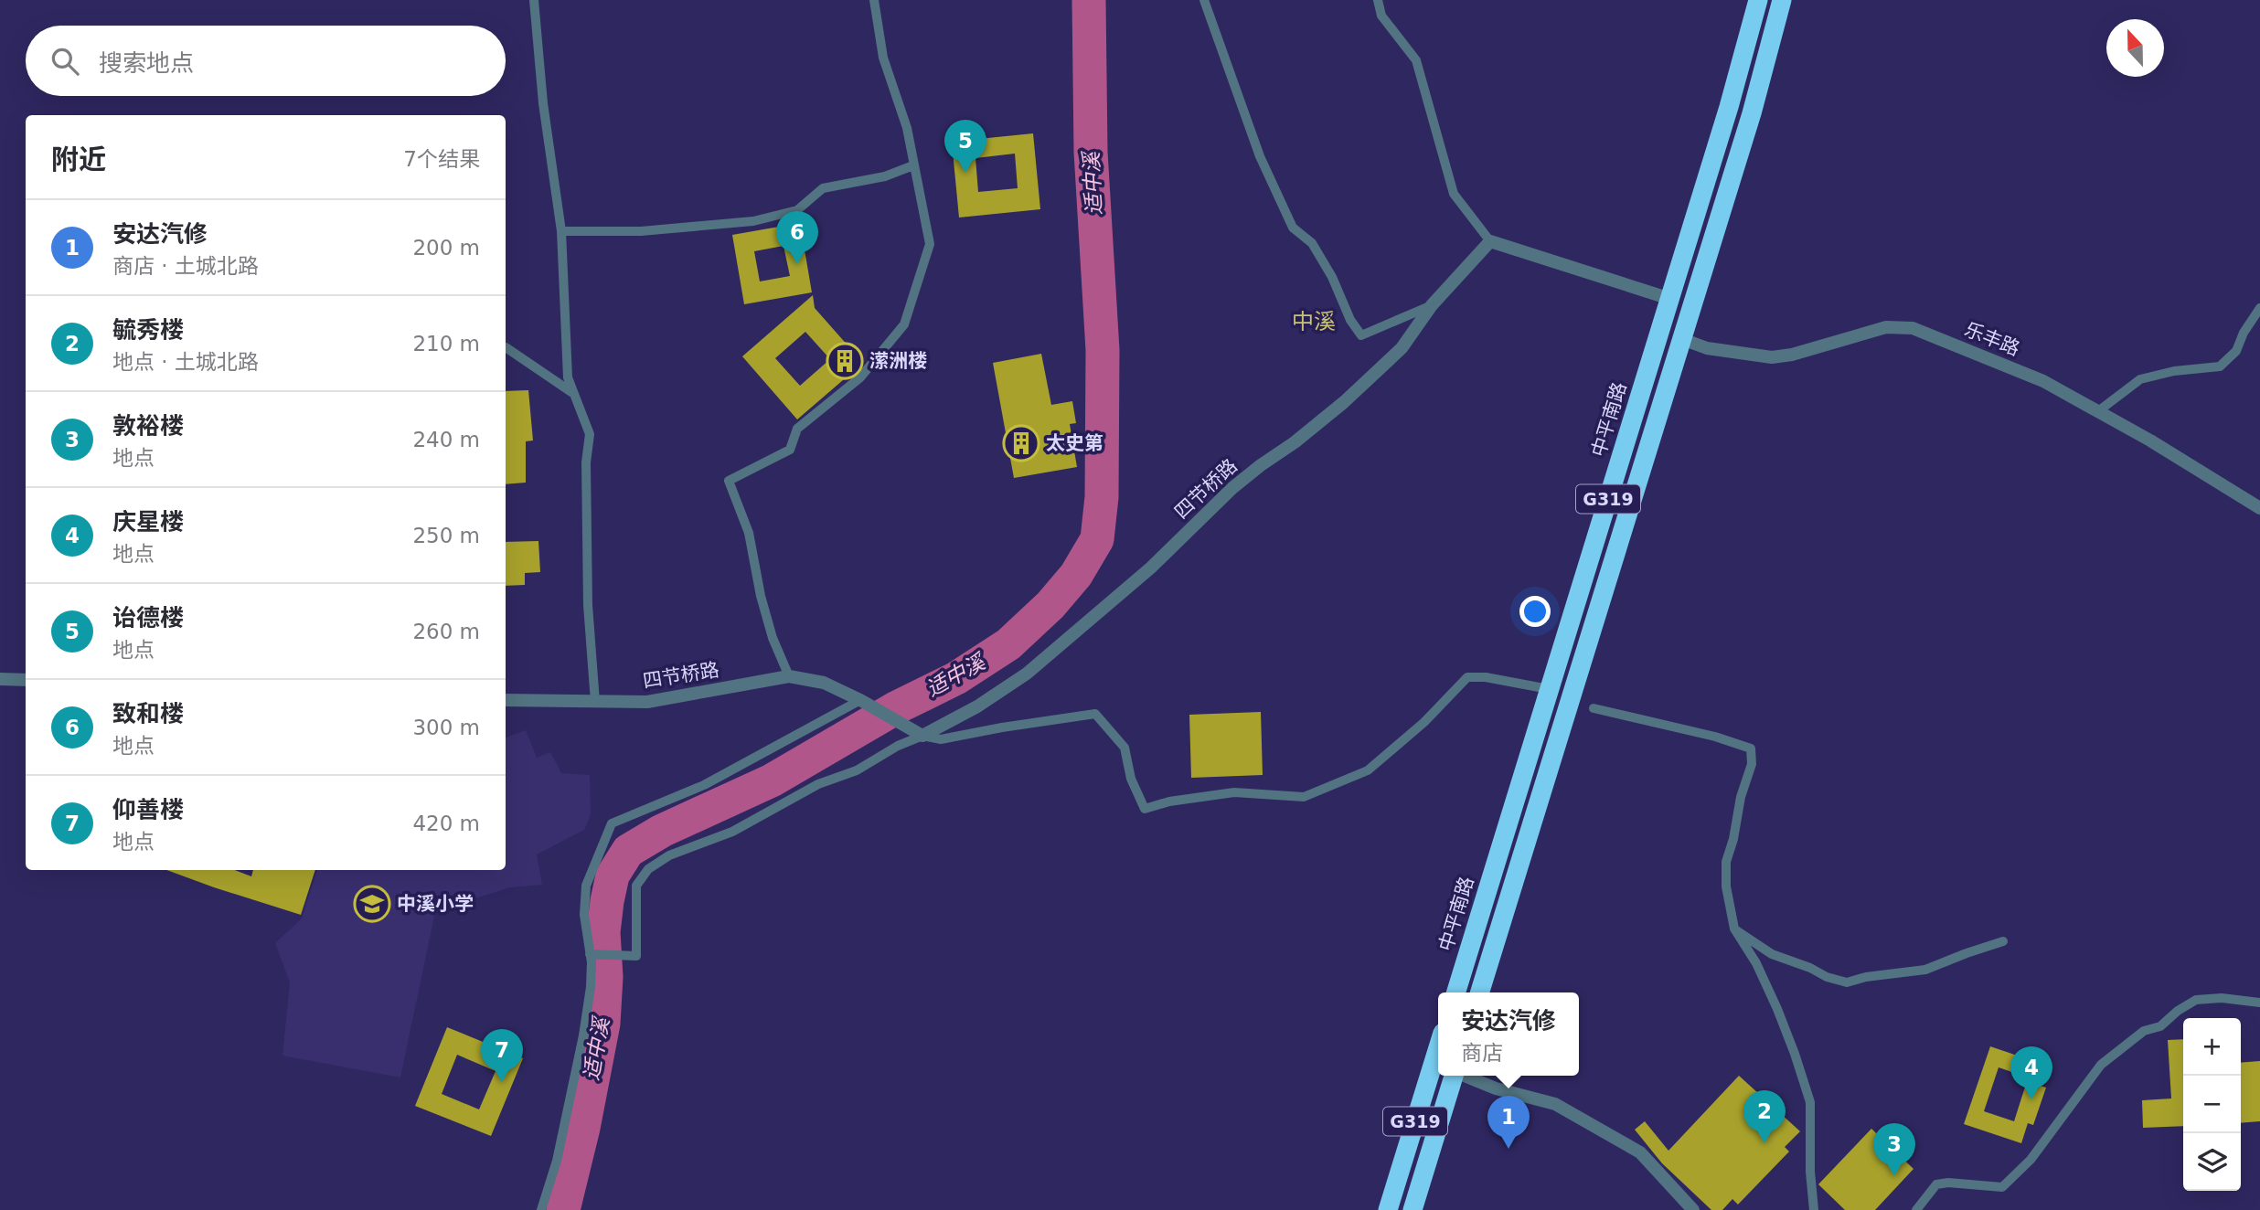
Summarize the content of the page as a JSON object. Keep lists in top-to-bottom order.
{
  "streets": {
    "highway": ["中平南路", "G319"],
    "street": ["乐丰路", "四节桥路"]
  },
  "crossings": [
    ["乐丰路", "G319"]
  ],
  "districts": ["中溪"],
  "water": ["适中溪"],
  "places": {
    "building": ["潆洲楼", "太史第"],
    "school or university": ["中溪小学"]
  },
  "north": "top",
  "page": {
    "search": "搜索地点",
    "heading": ["附近", "7个结果"],
    "pins": [
      "5",
      "6",
      "7",
      "4",
      "2",
      "1",
      "3"
    ],
    "list": [
      {
        "mark": "1",
        "name": "安达汽修",
        "note": "商店 · 土城北路",
        "value": "200 m"
      },
      {
        "mark": "2",
        "name": "毓秀楼",
        "note": "地点 · 土城北路",
        "value": "210 m"
      },
      {
        "mark": "3",
        "name": "敦裕楼",
        "note": "地点",
        "value": "240 m"
      },
      {
        "mark": "4",
        "name": "庆星楼",
        "note": "地点",
        "value": "250 m"
      },
      {
        "mark": "5",
        "name": "诒德楼",
        "note": "地点",
        "value": "260 m"
      },
      {
        "mark": "6",
        "name": "致和楼",
        "note": "地点",
        "value": "300 m"
      },
      {
        "mark": "7",
        "name": "仰善楼",
        "note": "地点",
        "value": "420 m"
      }
    ],
    "popup": ["安达汽修", "商店"],
    "map_buttons": ["+", "−"]
  }
}
